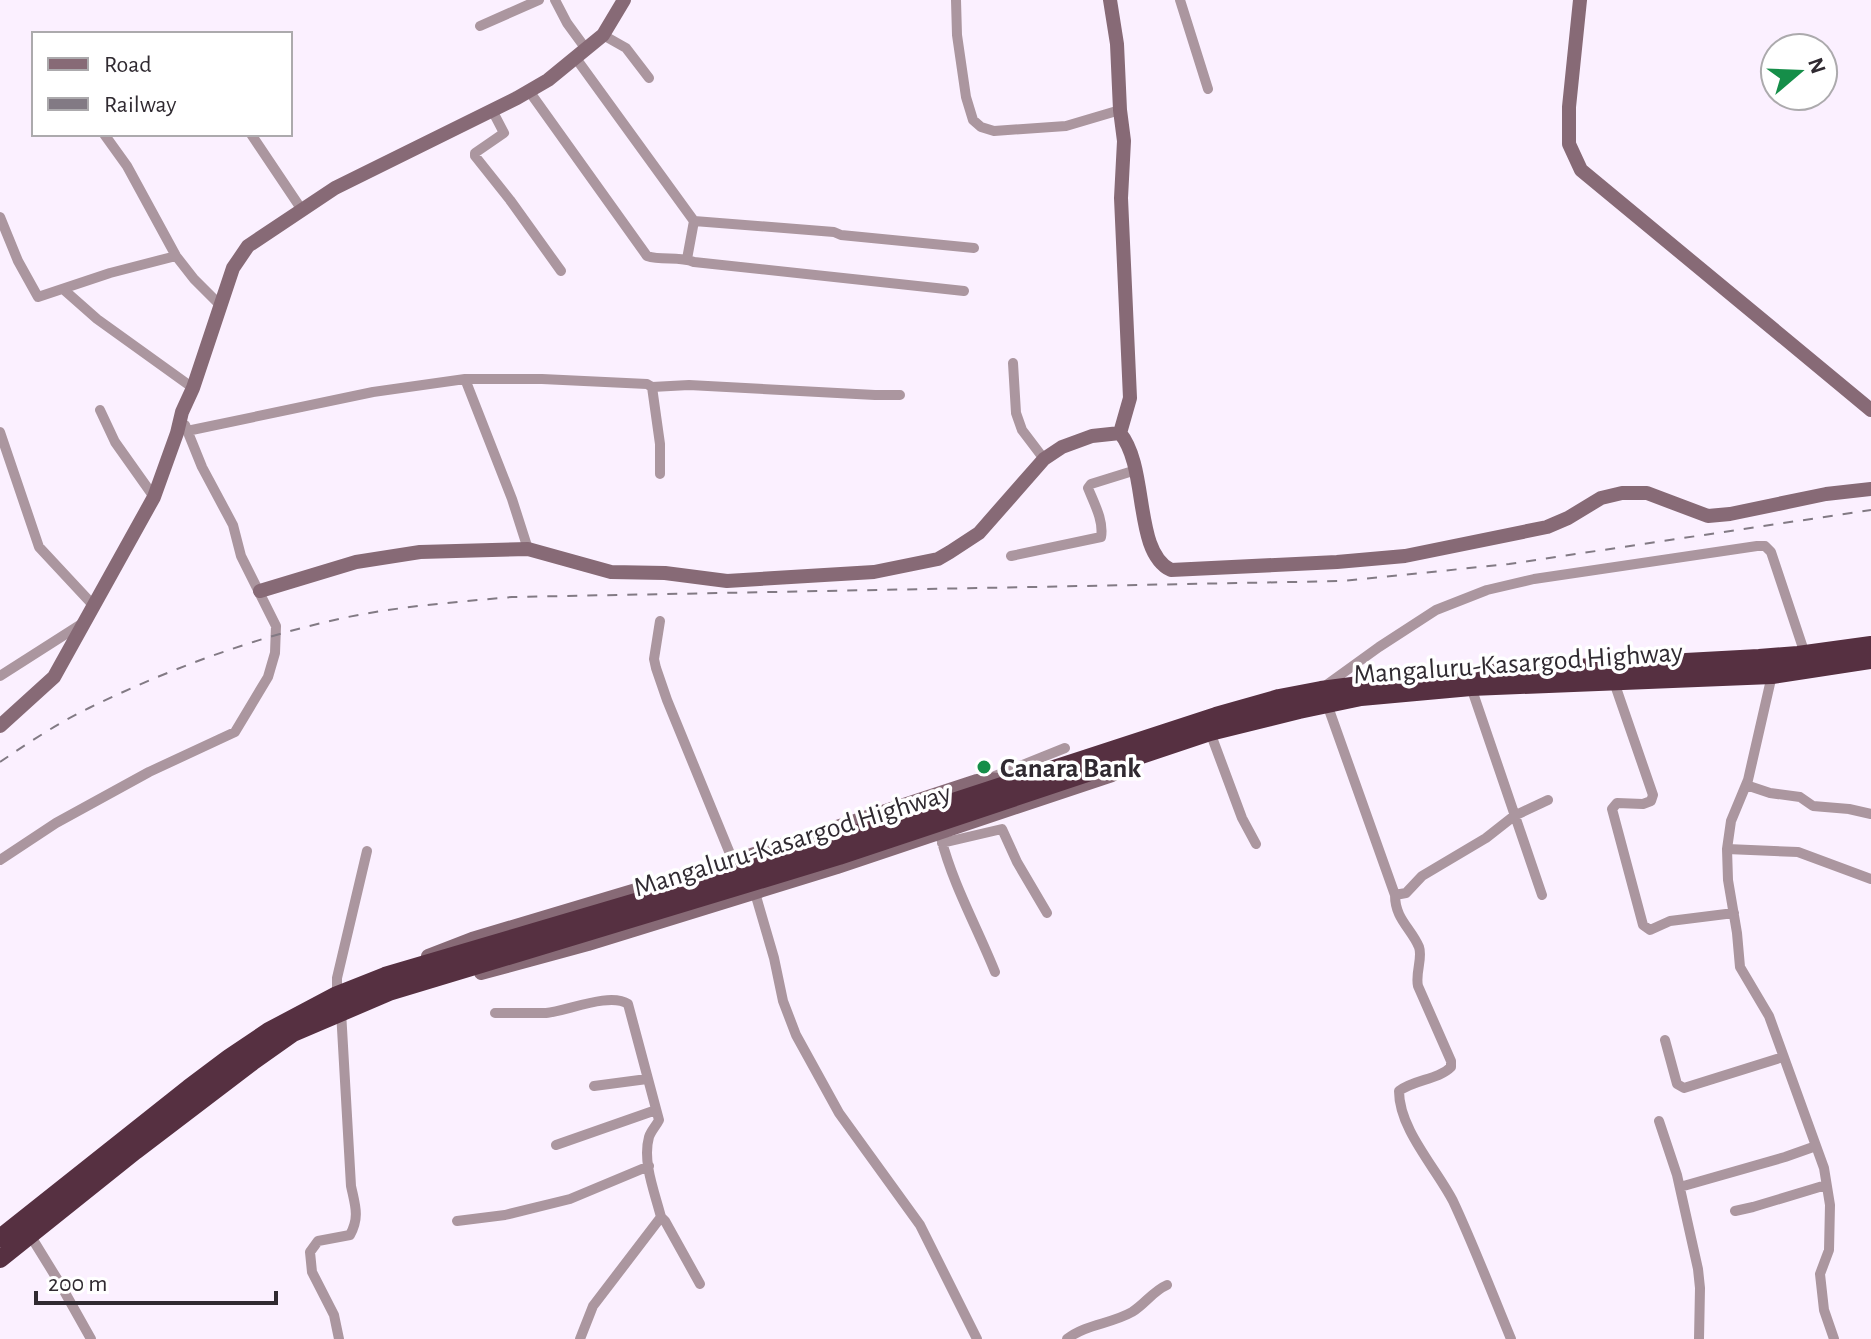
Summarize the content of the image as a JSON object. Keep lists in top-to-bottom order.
{
  "streets": {
    "highway": ["Mangaluru-Kasargod Highway"]
  },
  "places": ["Canara Bank"],
  "legend": ["Road", "Railway"],
  "scale_bar": "200 m",
  "north": "right"
}
